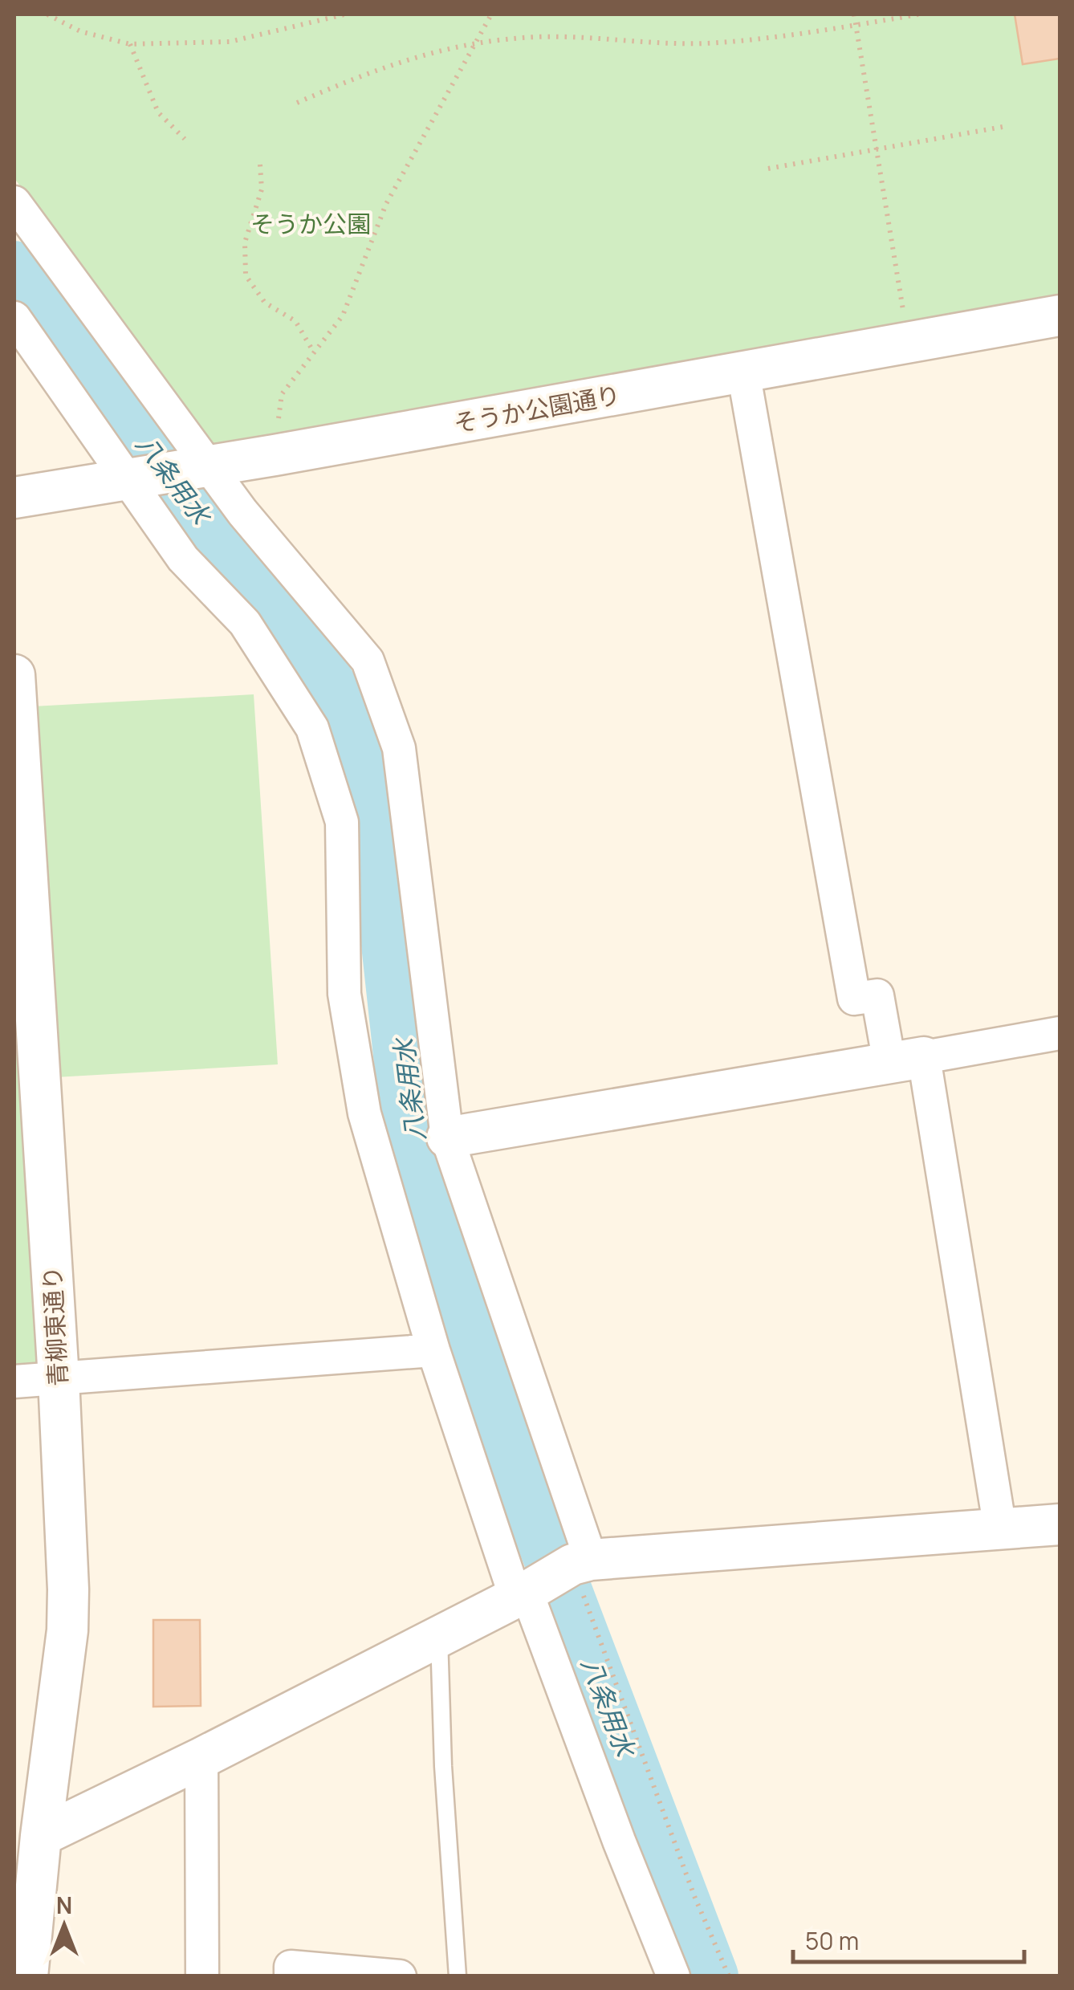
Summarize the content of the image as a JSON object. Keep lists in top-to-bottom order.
{
  "streets": {
    "street": ["そうか公園通り", "青柳東通り"]
  },
  "water": ["八条用水"],
  "parks": ["そうか公園"],
  "scale_bar": "50 m",
  "north": "top"
}
